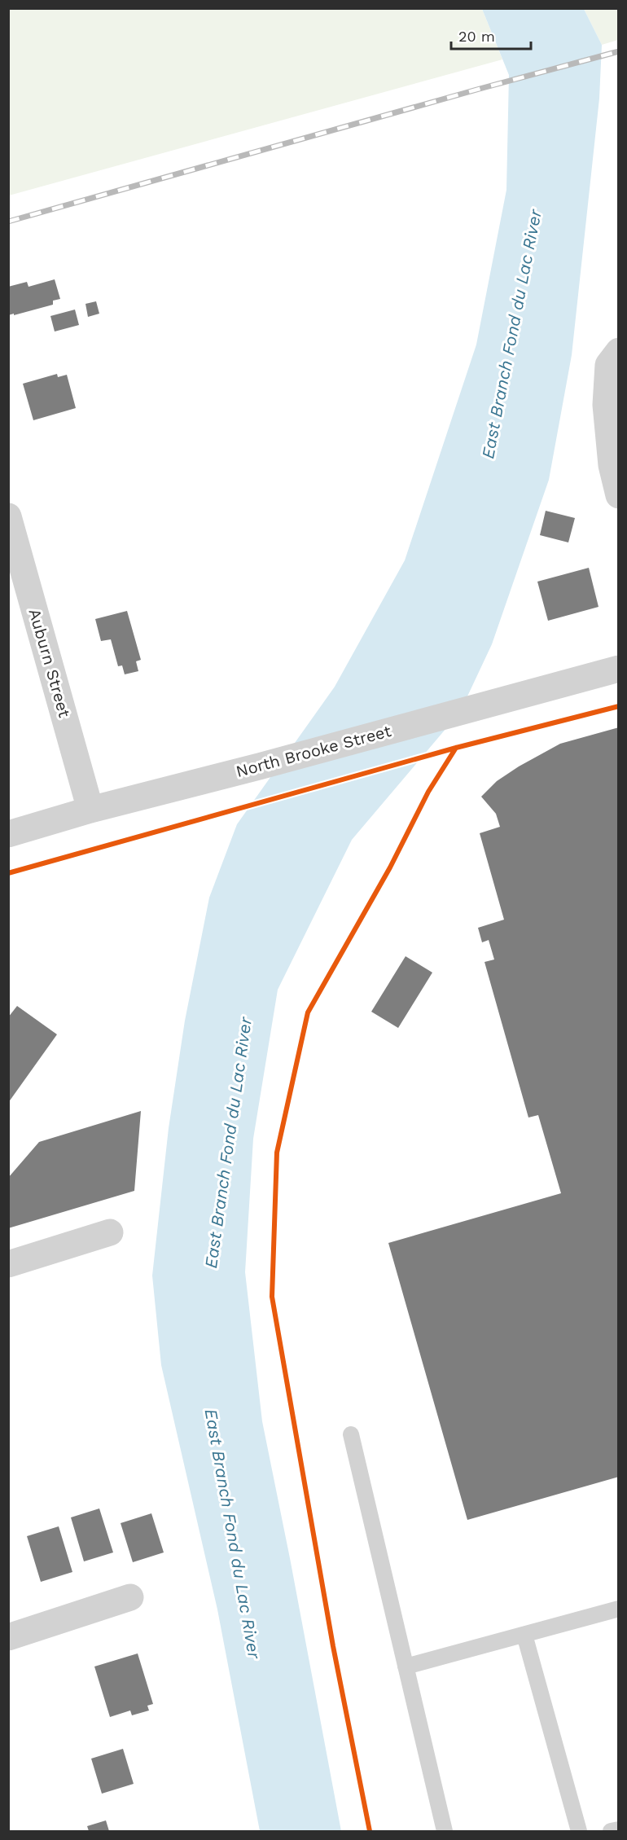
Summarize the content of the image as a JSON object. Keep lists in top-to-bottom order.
{
  "streets": {
    "street": ["Auburn Street", "North Brooke Street"]
  },
  "crossings": [
    ["Auburn Street", "North Brooke Street"]
  ],
  "water": ["East Branch Fond du Lac River"],
  "scale_bar": "20 m"
}
